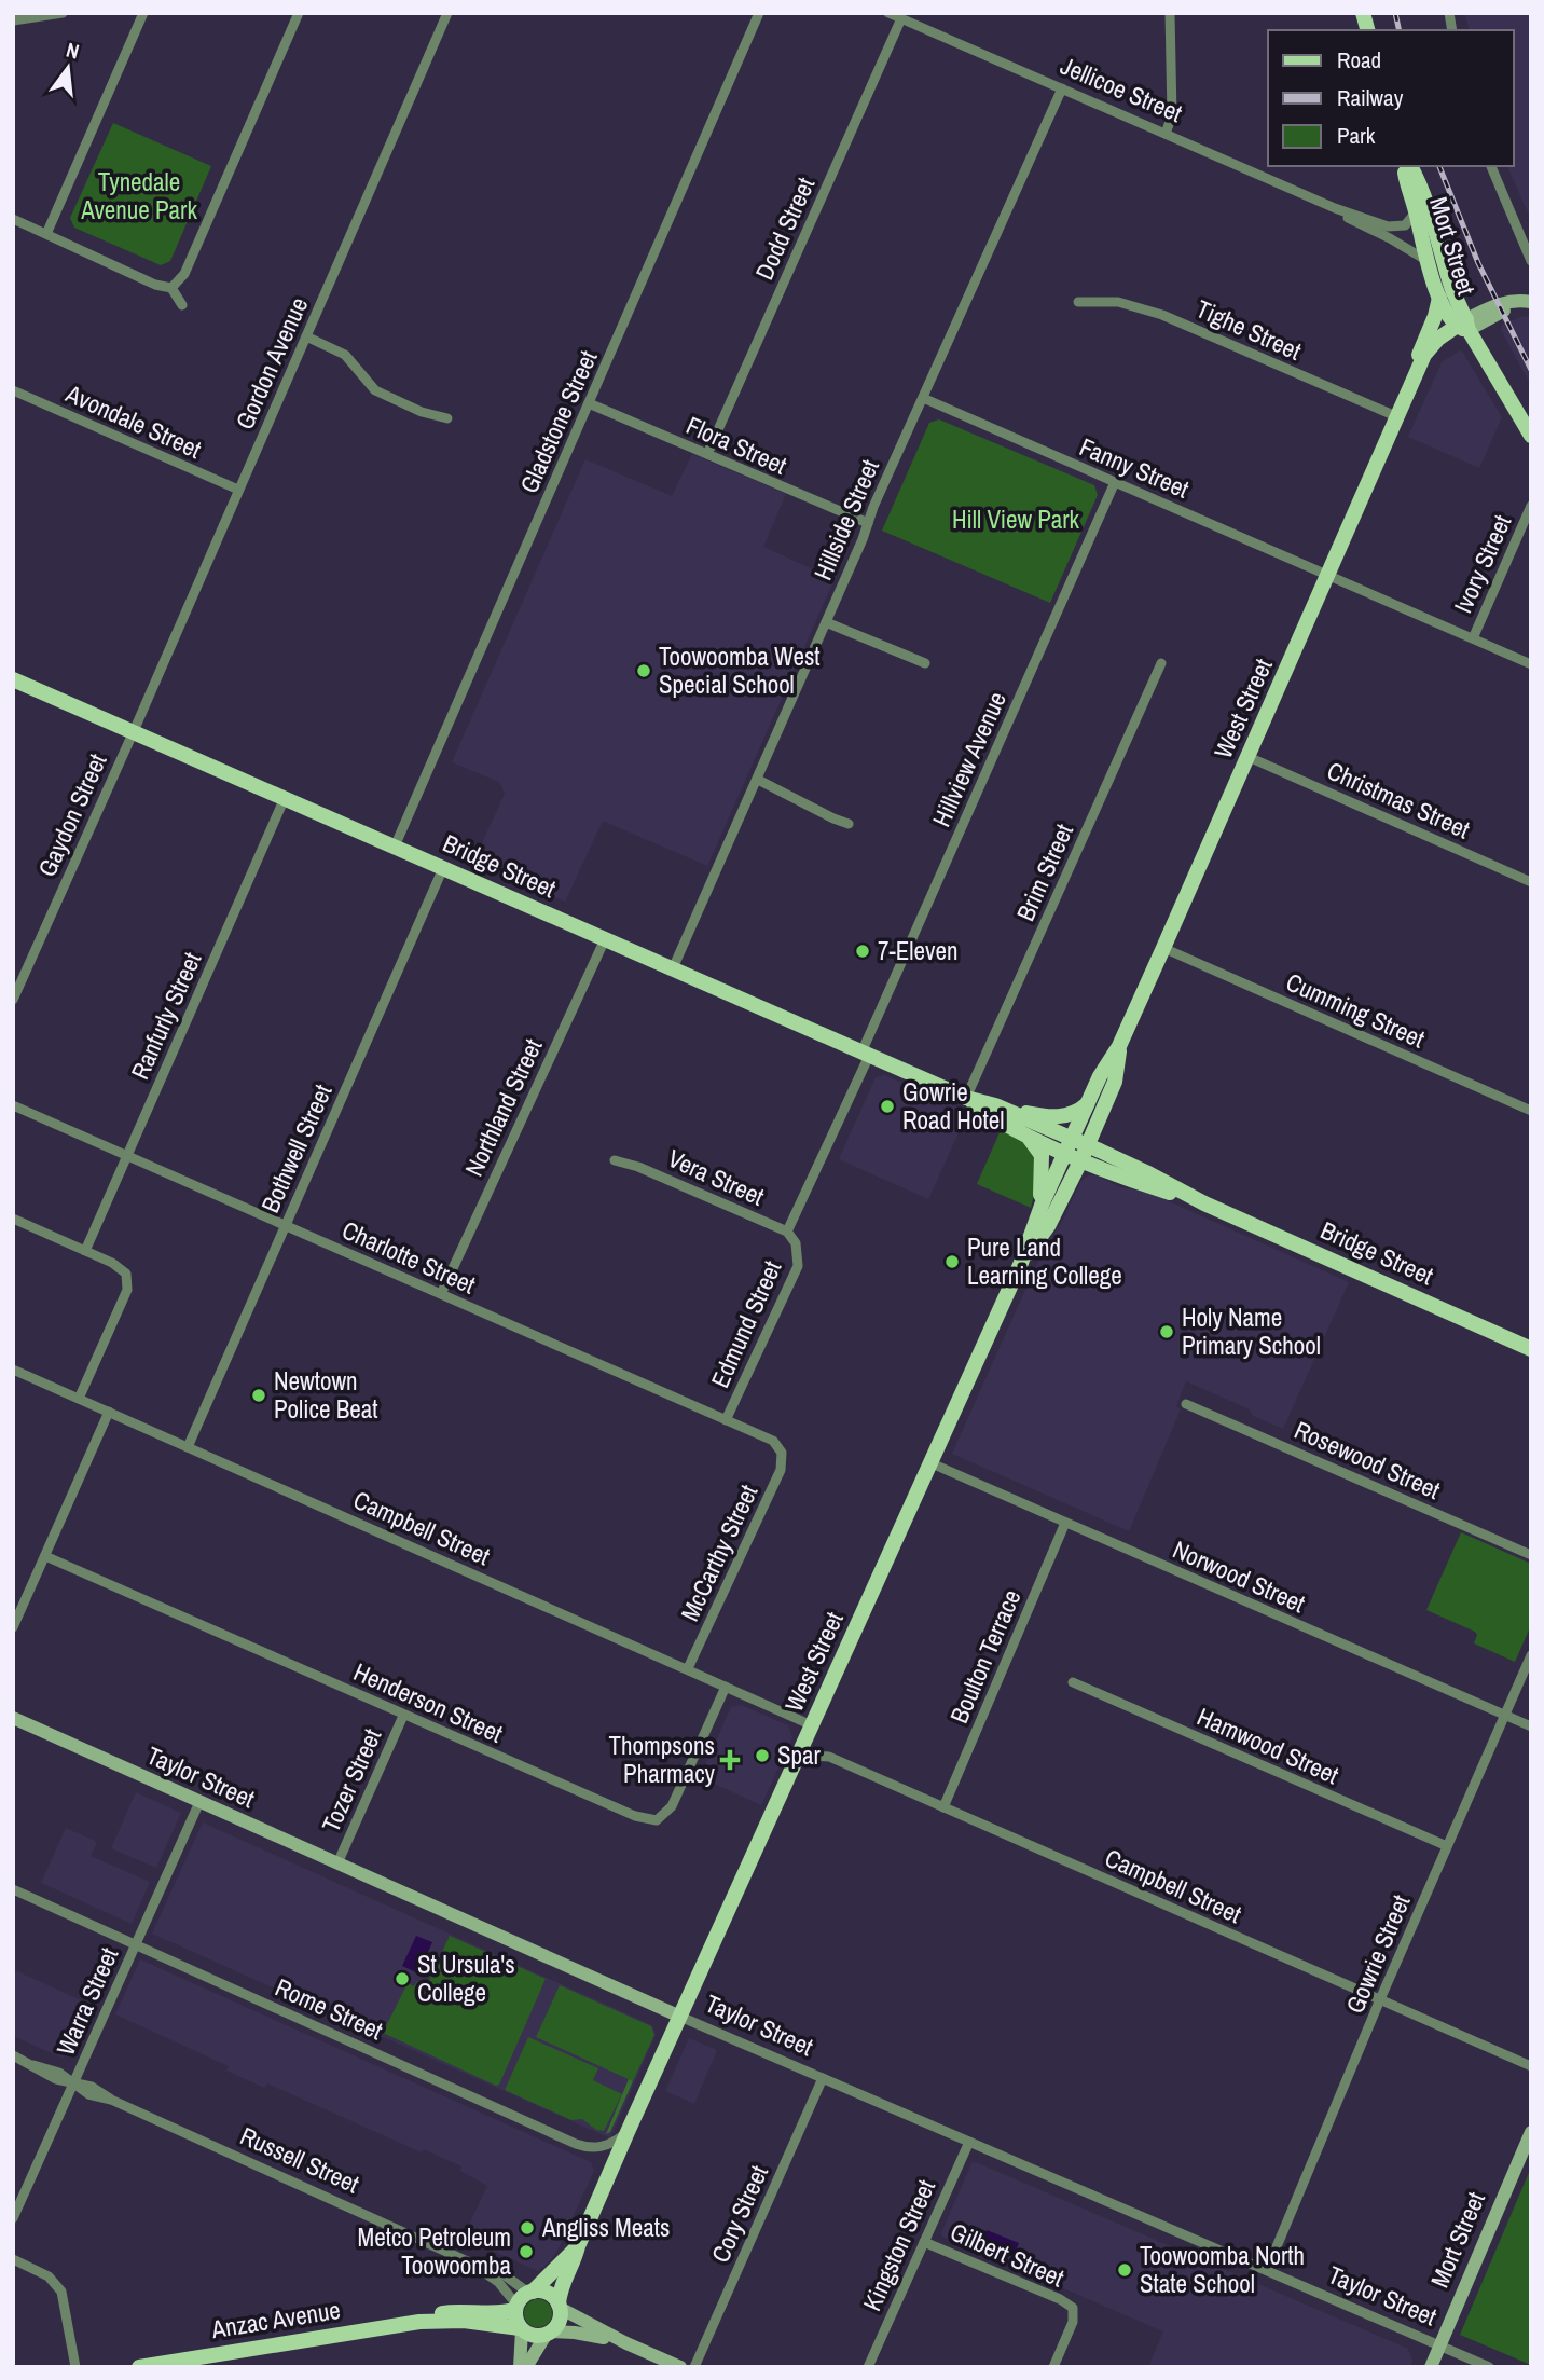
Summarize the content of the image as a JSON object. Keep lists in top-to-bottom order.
{
  "streets": {
    "main road": [
      "Mort Street",
      "West Street",
      "Bridge Street",
      "Anzac Avenue"
    ],
    "street": [
      "Jellicoe Street",
      "Dodd Street",
      "Tighe Street",
      "Gordon Avenue",
      "Avondale Street",
      "Gladstone Street",
      "Flora Street",
      "Fanny Street",
      "Hillside Street",
      "Ivory Street",
      "Hillview Avenue",
      "Christmas Street",
      "Gaydon Street",
      "Brim Street",
      "Cumming Street",
      "Ranfurly Street",
      "Northland Street",
      "Bothwell Street",
      "Vera Street",
      "Charlotte Street",
      "Edmund Street",
      "Rosewood Street",
      "Campbell Street",
      "McCarthy Street",
      "Norwood Street",
      "Boulton Terrace",
      "Henderson Street",
      "Hamwood Street",
      "Taylor Street",
      "Tozer Street",
      "Gowrie Street",
      "Warra Street",
      "Rome Street",
      "Russell Street",
      "Cory Street",
      "Kingston Street",
      "Gilbert Street"
    ]
  },
  "crossings": [
    ["Jellicoe Street", "Dodd Street"],
    ["Jellicoe Street", "Mort Street"],
    ["Jellicoe Street", "Hillside Street"],
    ["Dodd Street", "Flora Street"],
    ["Mort Street", "West Street"],
    ["Mort Street", "Taylor Street"],
    ["Tighe Street", "West Street"],
    ["Gordon Avenue", "Avondale Street"],
    ["Gordon Avenue", "Gaydon Street"],
    ["Gordon Avenue", "Bridge Street"],
    ["Gladstone Street", "Flora Street"],
    ["Gladstone Street", "Bridge Street"],
    ["Flora Street", "Hillside Street"],
    ["Fanny Street", "Hillside Street"],
    ["Fanny Street", "Ivory Street"],
    ["Fanny Street", "West Street"],
    ["Fanny Street", "Hillview Avenue"],
    ["Hillside Street", "Bridge Street"],
    ["West Street", "Christmas Street"],
    ["West Street", "Bridge Street"],
    ["West Street", "Cumming Street"],
    ["West Street", "Campbell Street"],
    ["West Street", "Norwood Street"],
    ["West Street", "Taylor Street"],
    ["West Street", "Rome Street"],
    ["West Street", "Russell Street"],
    ["West Street", "Anzac Avenue"],
    ["Hillview Avenue", "Bridge Street"],
    ["Hillview Avenue", "Edmund Street"],
    ["Gaydon Street", "Bridge Street"],
    ["Bridge Street", "Brim Street"],
    ["Bridge Street", "Ranfurly Street"],
    ["Bridge Street", "Northland Street"],
    ["Bridge Street", "Bothwell Street"],
    ["Bridge Street", "Edmund Street"],
    ["Ranfurly Street", "Charlotte Street"],
    ["Northland Street", "Charlotte Street"],
    ["Bothwell Street", "Charlotte Street"],
    ["Bothwell Street", "Campbell Street"],
    ["Vera Street", "Edmund Street"],
    ["Charlotte Street", "Edmund Street"],
    ["Charlotte Street", "McCarthy Street"],
    ["Campbell Street", "McCarthy Street"],
    ["Campbell Street", "Boulton Terrace"],
    ["Campbell Street", "Henderson Street"],
    ["Campbell Street", "Gowrie Street"],
    ["Norwood Street", "Boulton Terrace"],
    ["Norwood Street", "Gowrie Street"],
    ["Henderson Street", "Tozer Street"],
    ["Hamwood Street", "Gowrie Street"],
    ["Taylor Street", "Tozer Street"],
    ["Taylor Street", "Gowrie Street"],
    ["Taylor Street", "Warra Street"],
    ["Taylor Street", "Cory Street"],
    ["Taylor Street", "Kingston Street"],
    ["Warra Street", "Rome Street"],
    ["Warra Street", "Russell Street"],
    ["Russell Street", "Anzac Avenue"],
    ["Kingston Street", "Gilbert Street"]
  ],
  "parks": ["Tynedale Avenue Park", "Hill View Park"],
  "places": {
    "other": [
      "Toowoomba West Special School",
      "7-Eleven",
      "Gowrie Road Hotel",
      "Pure Land Learning College",
      "Holy Name Primary School",
      "Newtown Police Beat",
      "Spar",
      "St Ursula's College",
      "Angliss Meats",
      "Metco Petroleum Toowoomba",
      "Toowoomba North State School"
    ],
    "health": ["Thompsons Pharmacy"]
  },
  "legend": ["Road", "Railway", "Park"],
  "north": "top"
}
